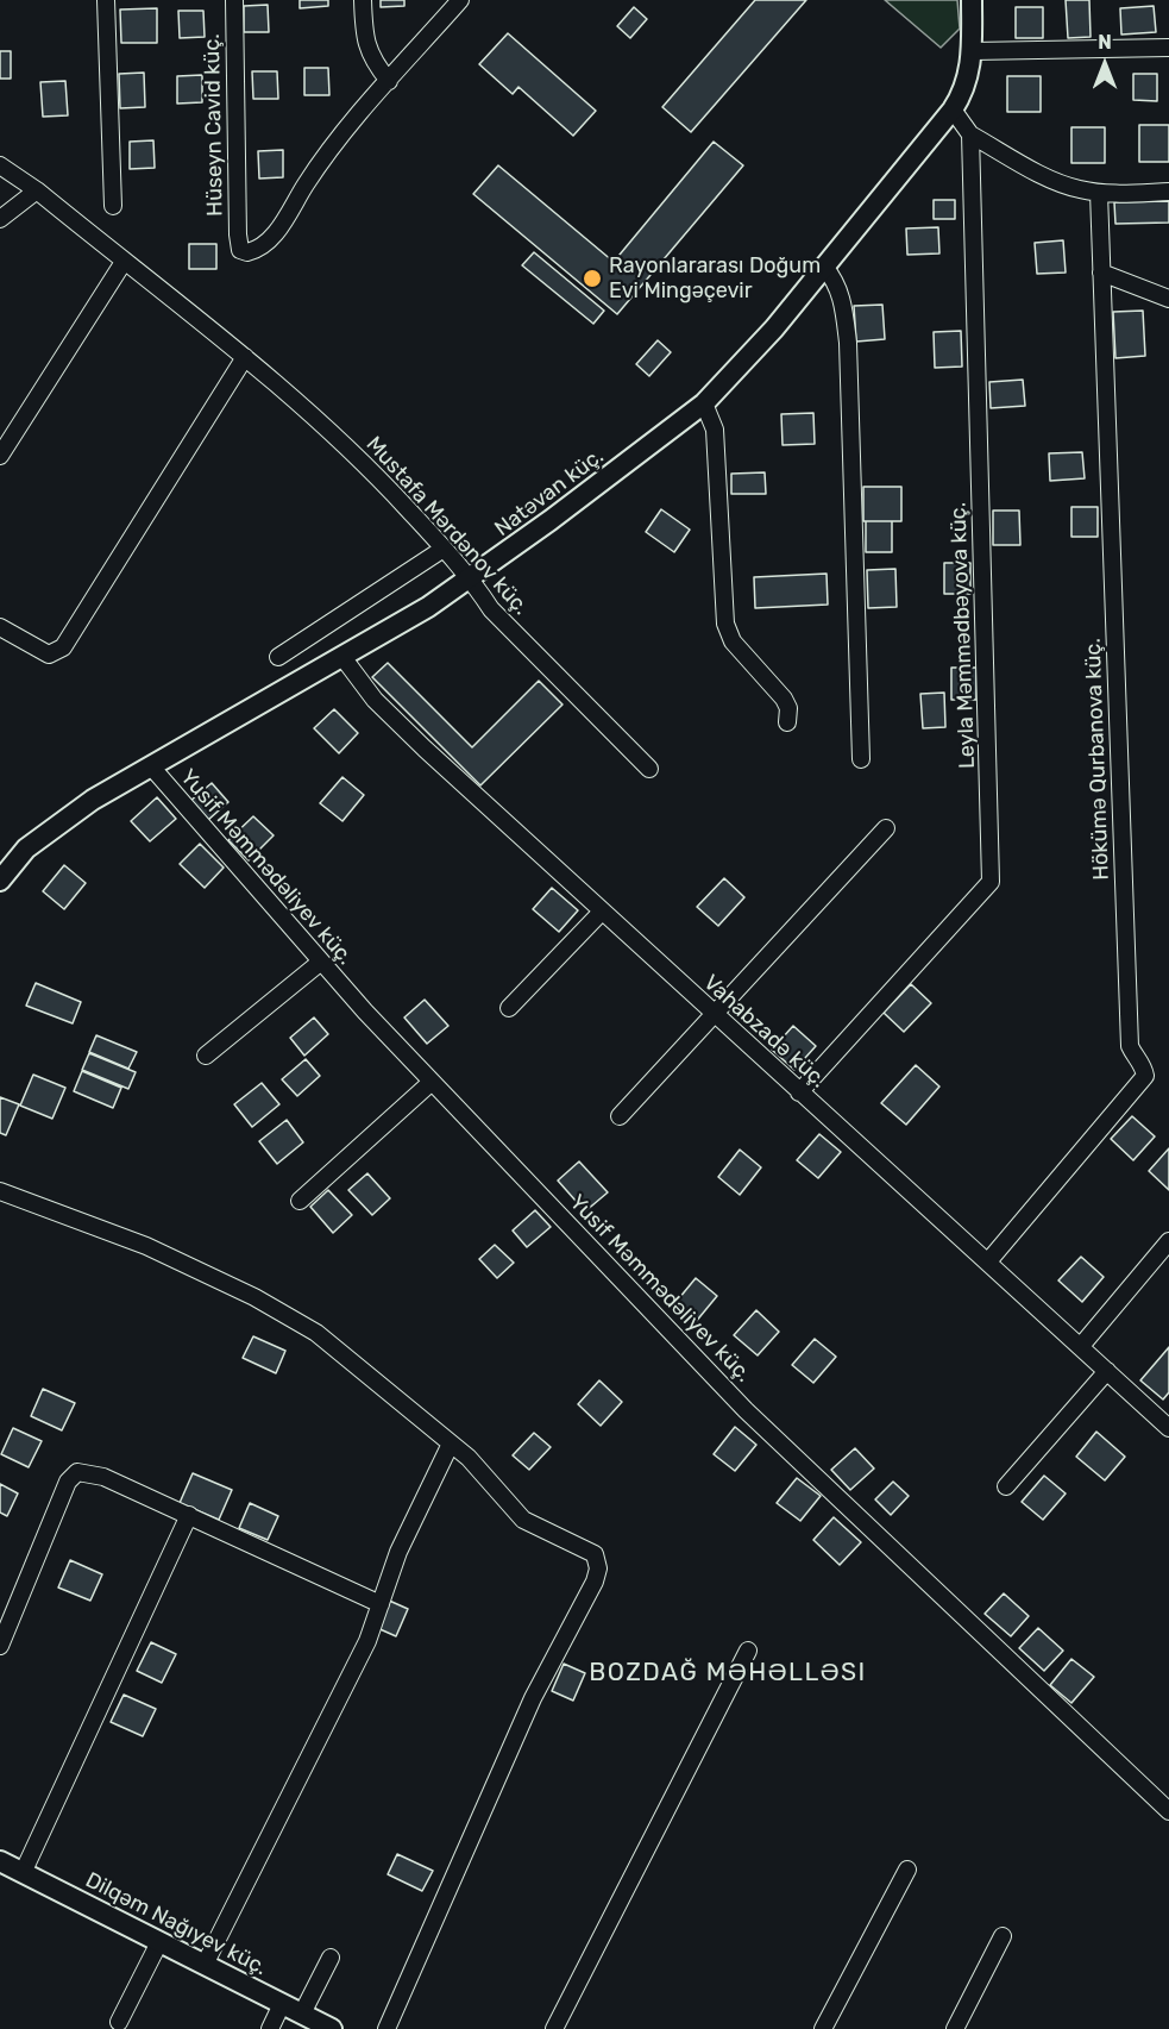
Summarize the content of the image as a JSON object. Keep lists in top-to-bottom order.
{
  "streets": {
    "street": [
      "Hüseyn Cavid küç.",
      "Natəvan küç.",
      "Mustafa Mərdənov küç.",
      "Leyla Məmmədbəyova küç.",
      "Hökümə Qurbanova küç.",
      "Yusif Məmmədəliyev küç.",
      "Vahabzadə küç.",
      "Dilqəm Nağıyev küç."
    ]
  },
  "crossings": [
    ["Natəvan küç.", "Mustafa Mərdənov küç."],
    ["Natəvan küç.", "Yusif Məmmədəliyev küç."],
    ["Natəvan küç.", "Vahabzadə küç."],
    ["Leyla Məmmədbəyova küç.", "Vahabzadə küç."],
    ["Hökümə Qurbanova küç.", "Vahabzadə küç."]
  ],
  "districts": ["BOZDAĞ MƏHƏLLƏSI"],
  "places": ["Rayonlararası Doğum Evi Mingəçevir"],
  "north": "top"
}
